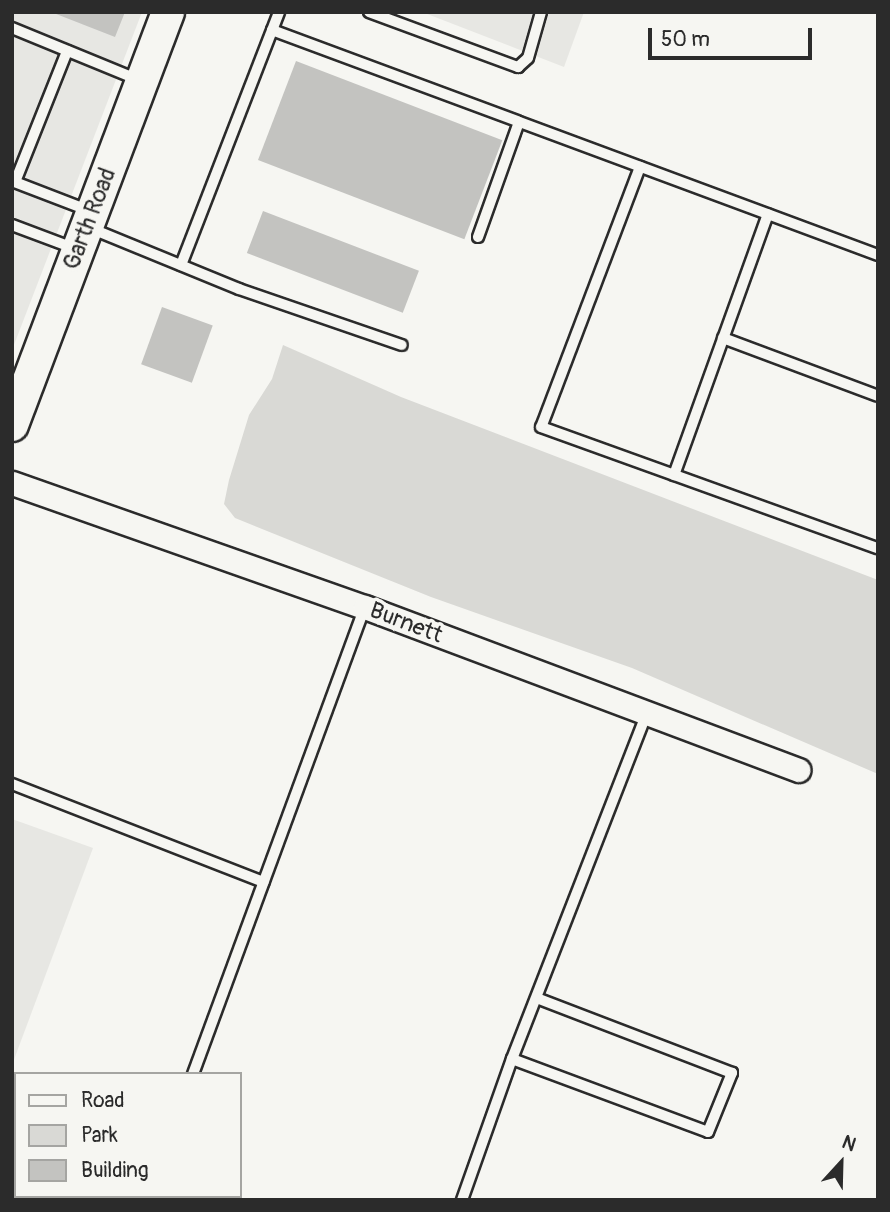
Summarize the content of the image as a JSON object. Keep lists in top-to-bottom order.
{
  "streets": {
    "main road": ["Garth Road"],
    "street": ["Burnett"]
  },
  "legend": ["Road", "Park", "Building"],
  "scale_bar": "50 m",
  "north": "top"
}
